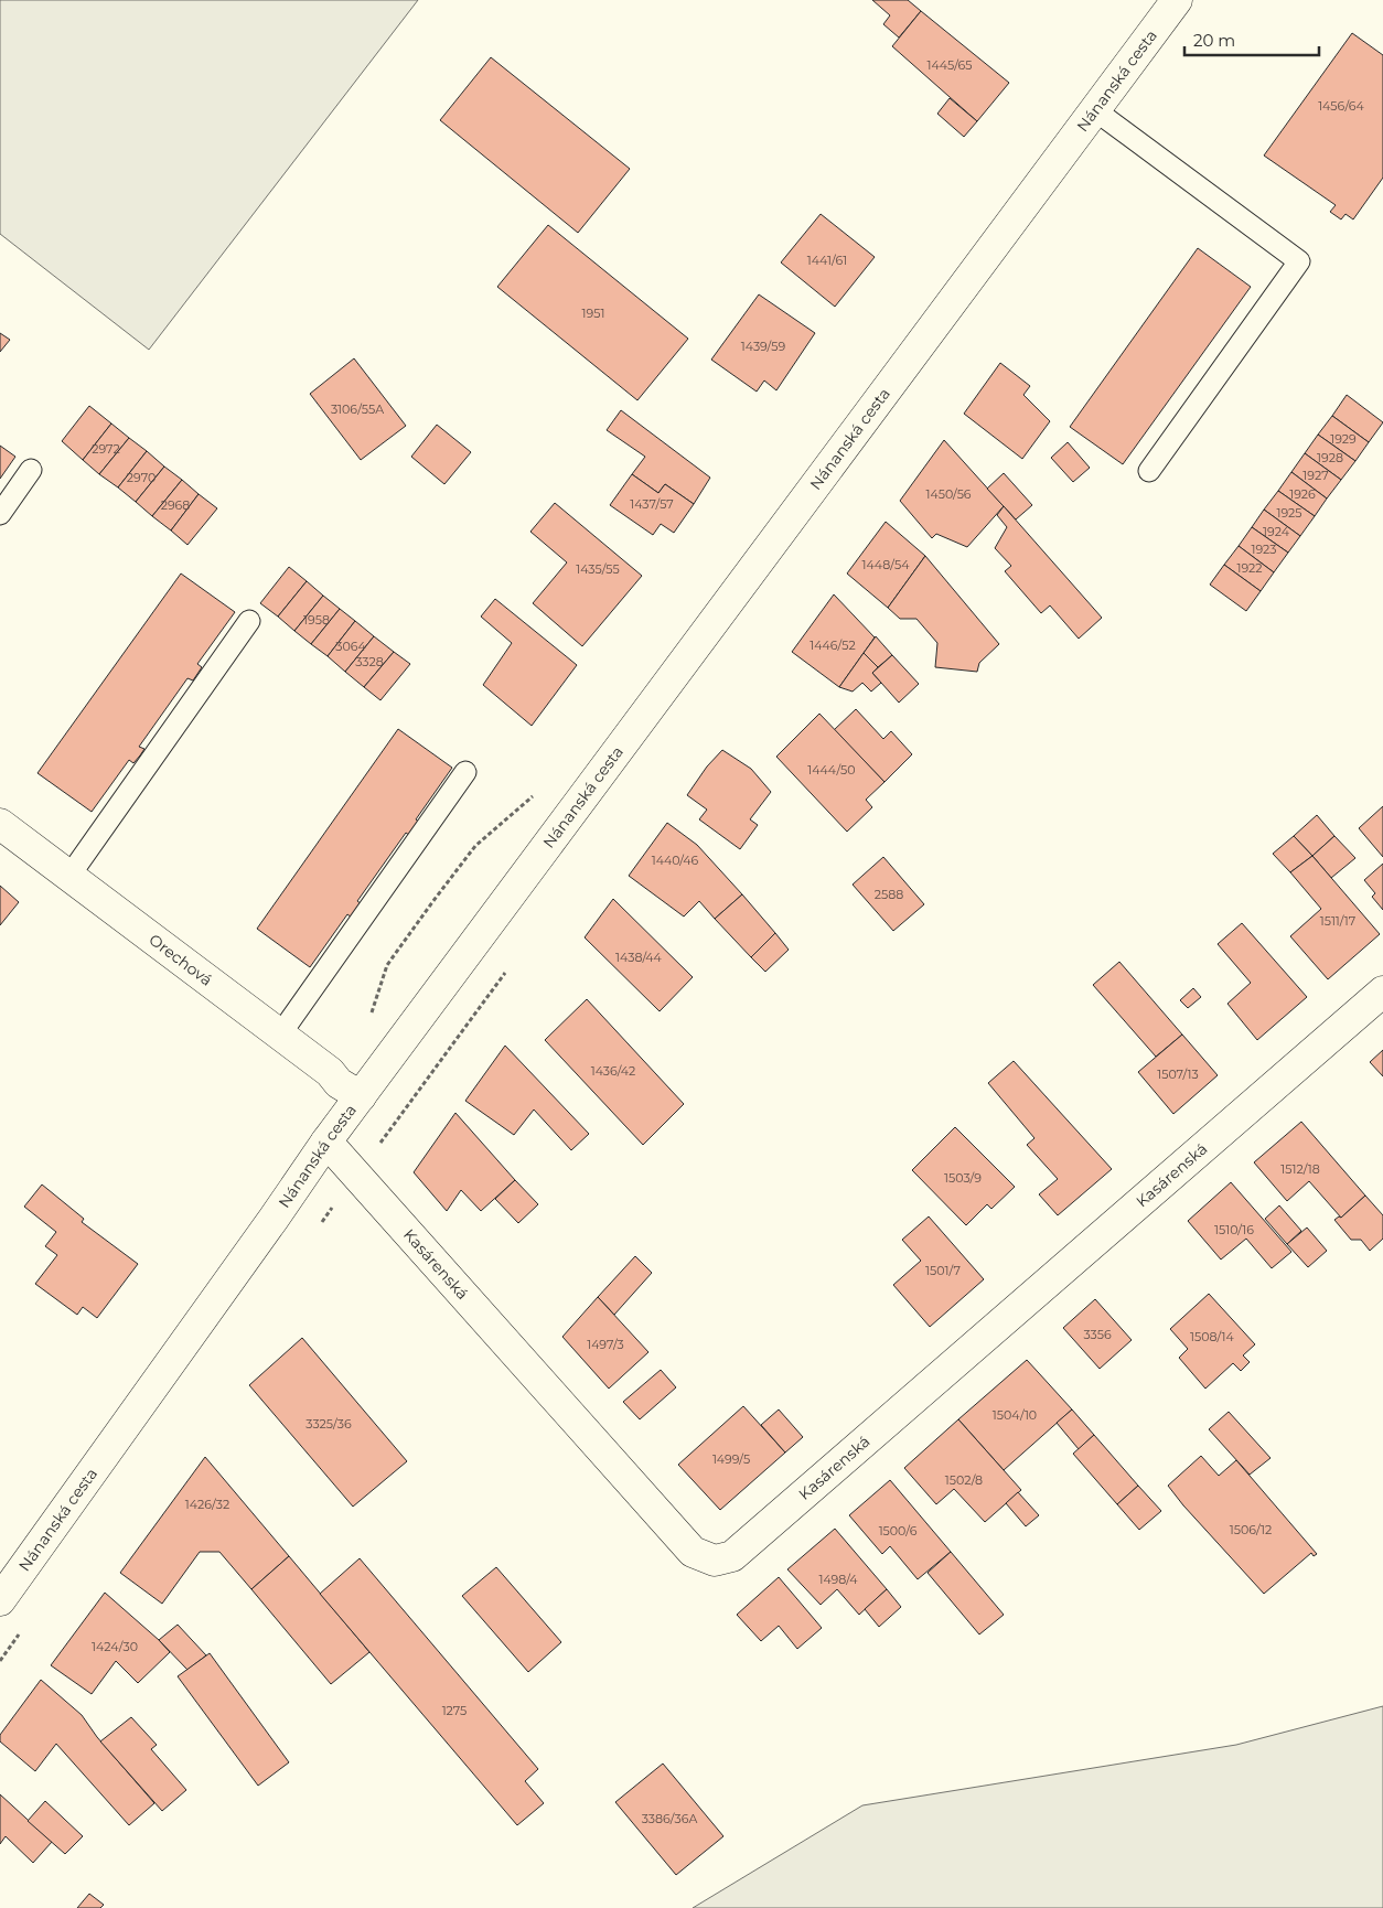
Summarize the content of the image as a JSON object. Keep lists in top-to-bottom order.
{
  "streets": {
    "main road": ["Nánanská cesta", "Orechová", "Kasárenská"]
  },
  "crossings": [
    ["Nánanská cesta", "Orechová"],
    ["Nánanská cesta", "Kasárenská"]
  ],
  "house_numbers": [
    "1445/65",
    "1456/64",
    "1441/61",
    "1951",
    "1439/59",
    "3106/55A",
    "1929",
    "2972",
    "1928",
    "1927",
    "2970",
    "1450/56",
    "1926",
    "1437/57",
    "2968",
    "1925",
    "1924",
    "1923",
    "1448/54",
    "1922",
    "1435/55",
    "1958",
    "1446/52",
    "3064",
    "3328",
    "1444/50",
    "1440/46",
    "2588",
    "1511/17",
    "1438/44",
    "1436/42",
    "1507/13",
    "1512/18",
    "1503/9",
    "1510/16",
    "1501/7",
    "3356",
    "1508/14",
    "1497/3",
    "1504/10",
    "3325/36",
    "1499/5",
    "1502/8",
    "1426/32",
    "1506/12",
    "1500/6",
    "1498/4",
    "1424/30",
    "1275",
    "3386/36A"
  ],
  "scale_bar": "20 m"
}
